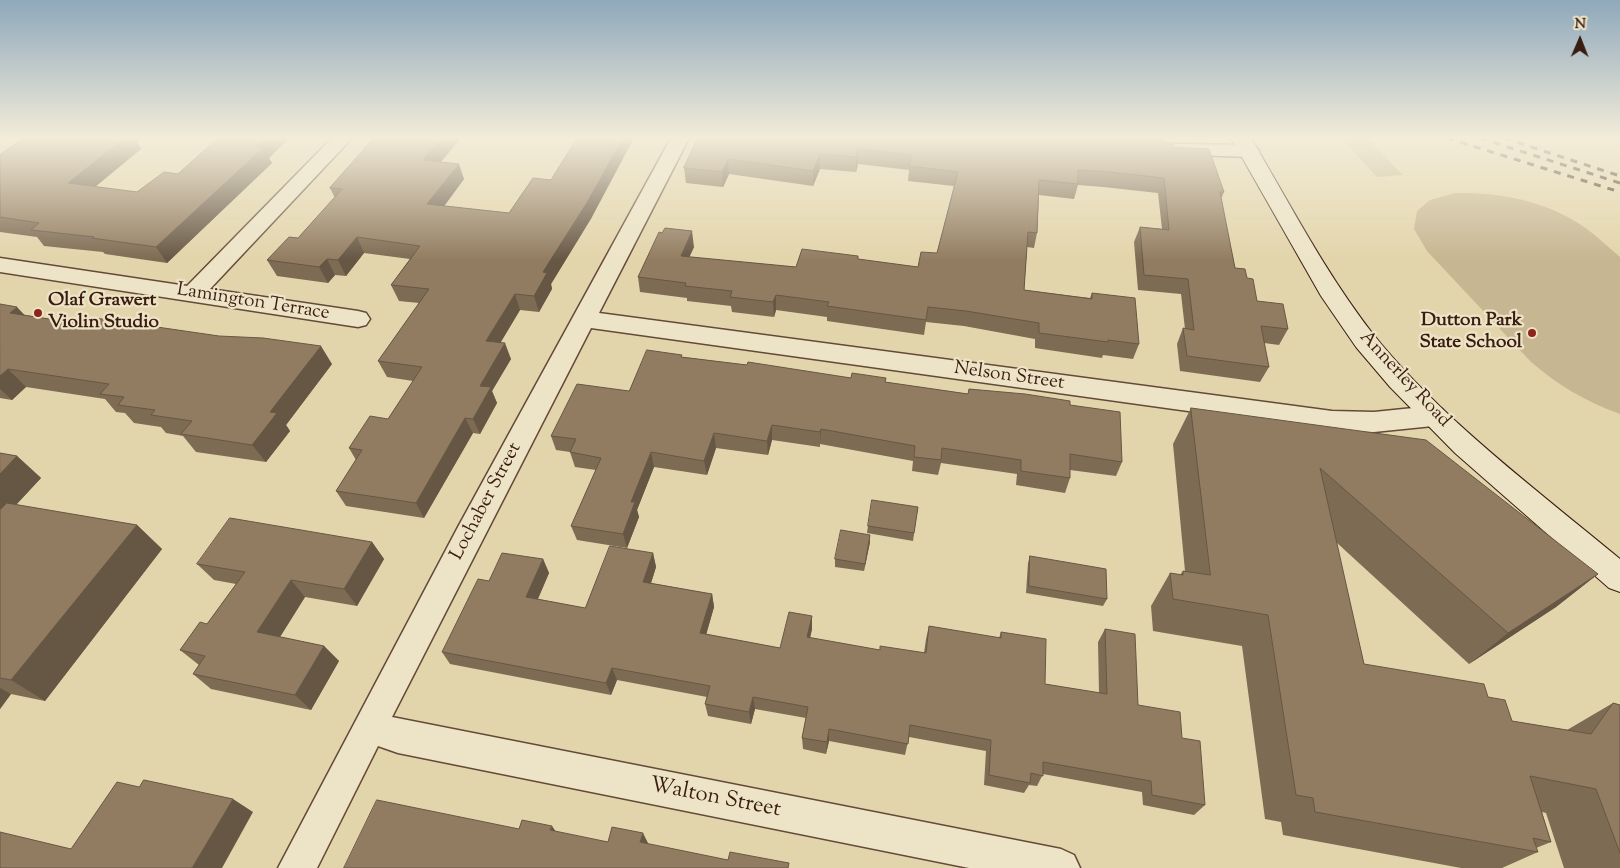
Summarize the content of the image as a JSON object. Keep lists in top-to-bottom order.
{
  "streets": {
    "main road": ["Annerley Road"],
    "street": [
      "Lamington Terrace",
      "Nelson Street",
      "Lochaber Street",
      "Walton Street"
    ]
  },
  "crossings": [
    ["Nelson Street", "Annerley Road"],
    ["Nelson Street", "Lochaber Street"],
    ["Lochaber Street", "Walton Street"]
  ],
  "places": ["Olaf Grawert Violin Studio", "Dutton Park State School"],
  "north": "top"
}
